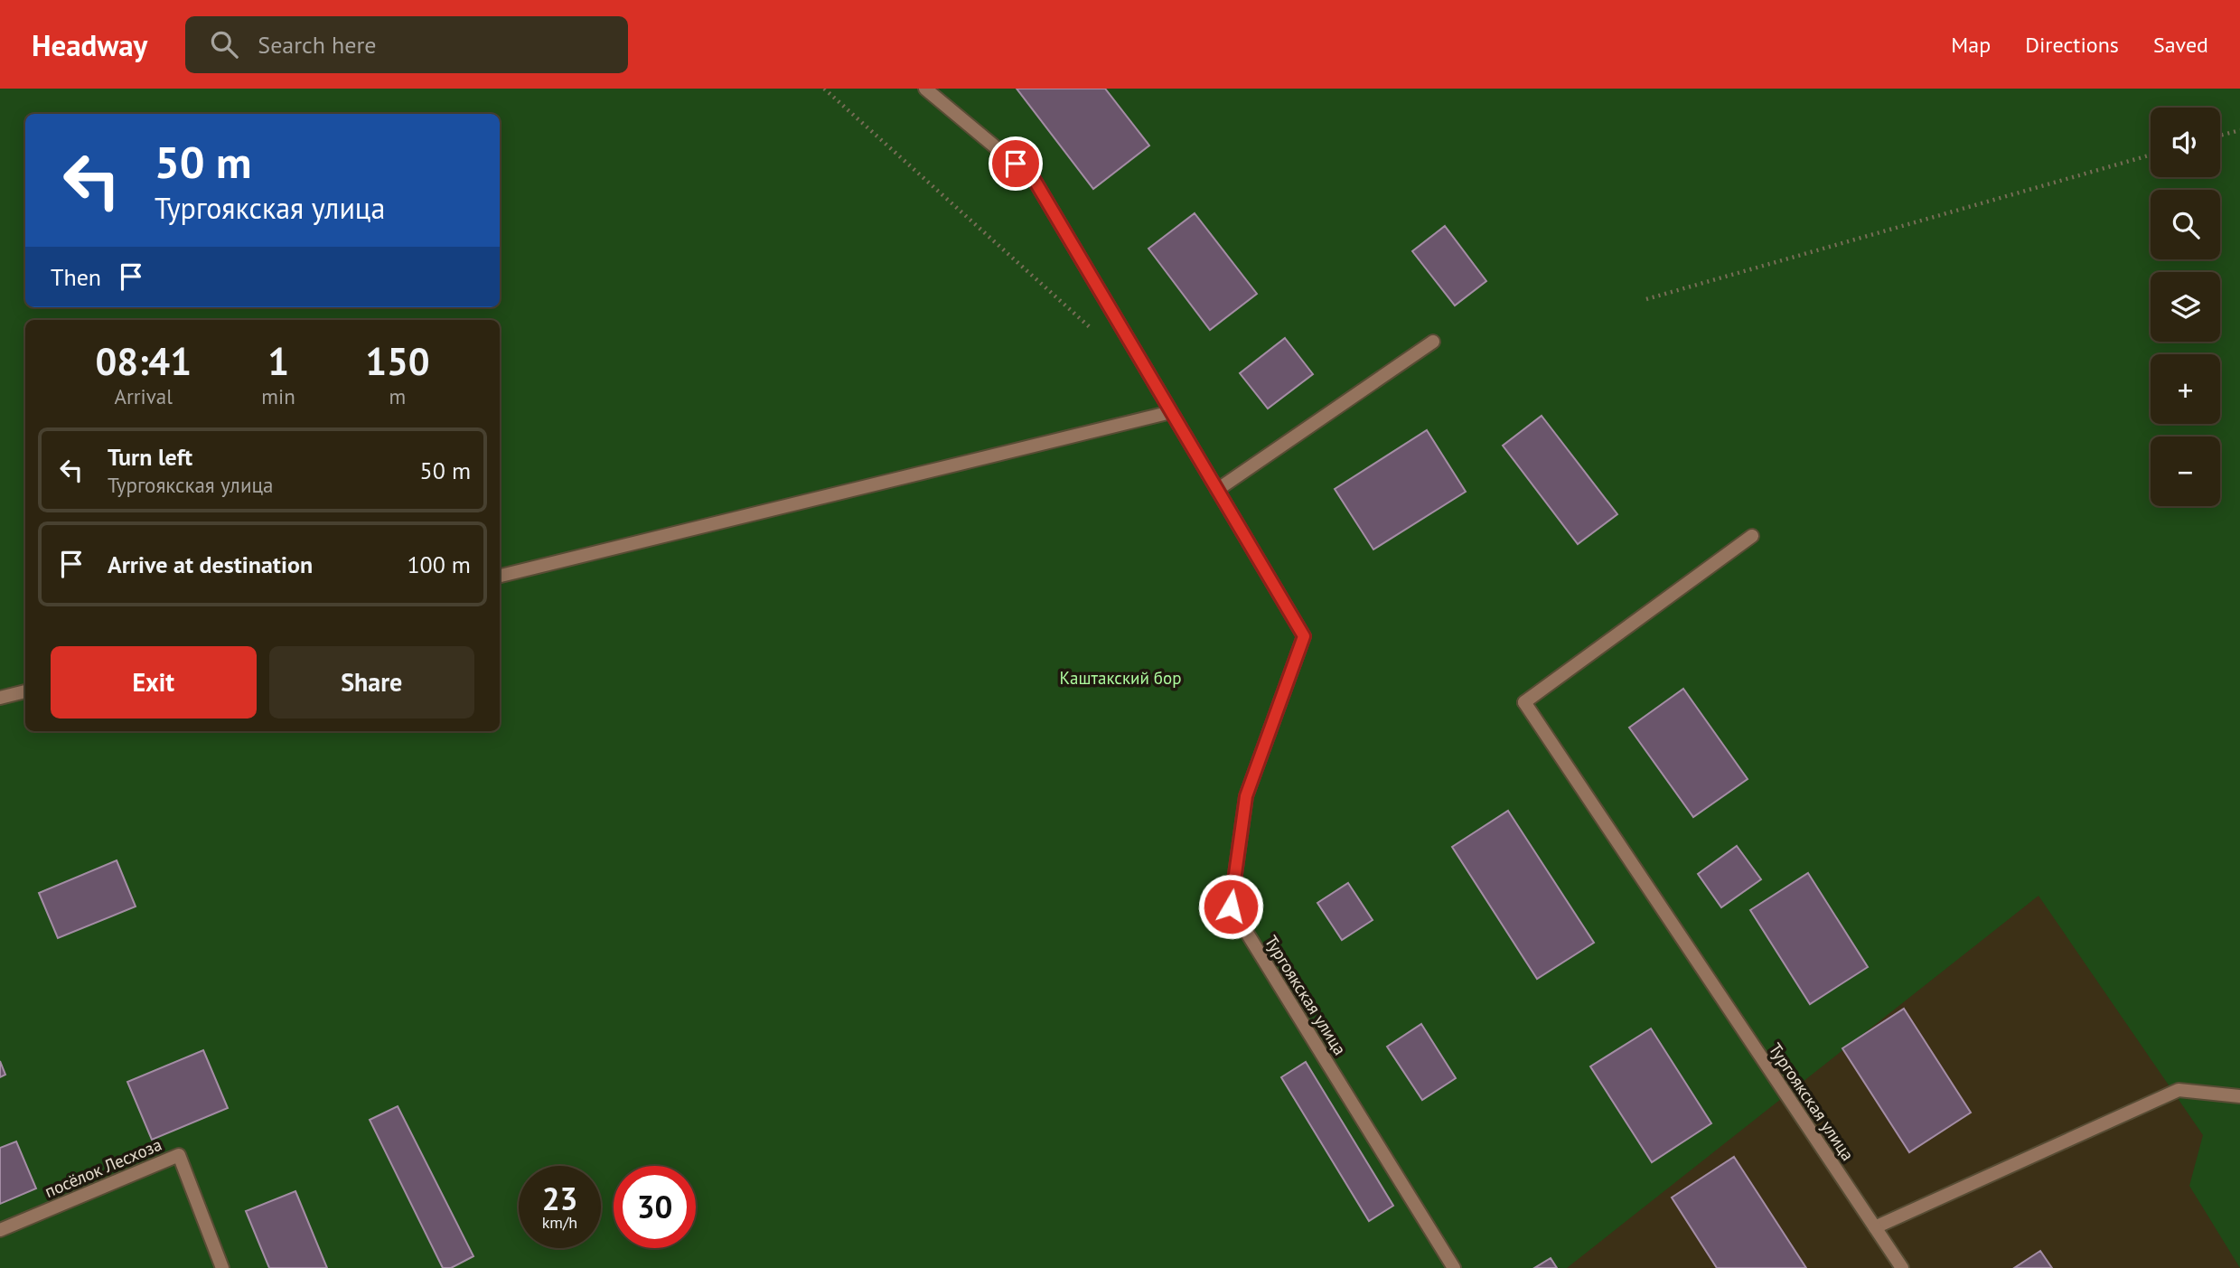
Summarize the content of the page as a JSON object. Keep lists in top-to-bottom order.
{
  "streets": {
    "street": ["Тургоякская улица", "посёлок Лесхоза"]
  },
  "parks": ["Каштакский бор"],
  "page": {
    "header": "Headway",
    "search": "Search here",
    "nav": ["Map", "Directions", "Saved"],
    "map_buttons": ["+", "−"],
    "turn": ["50 m", "Тургоякская улица"],
    "then": "Then",
    "eta": [
      "08:41",
      "Arrival",
      "1",
      "min",
      "150",
      "m"
    ],
    "list": [
      {
        "name": "Turn left",
        "note": "Тургоякская улица",
        "value": "50 m"
      },
      {
        "name": "Arrive at destination",
        "value": "100 m"
      }
    ],
    "buttons": ["Exit", "Share"],
    "speed": "23 km/h",
    "limit": "30"
  }
}
